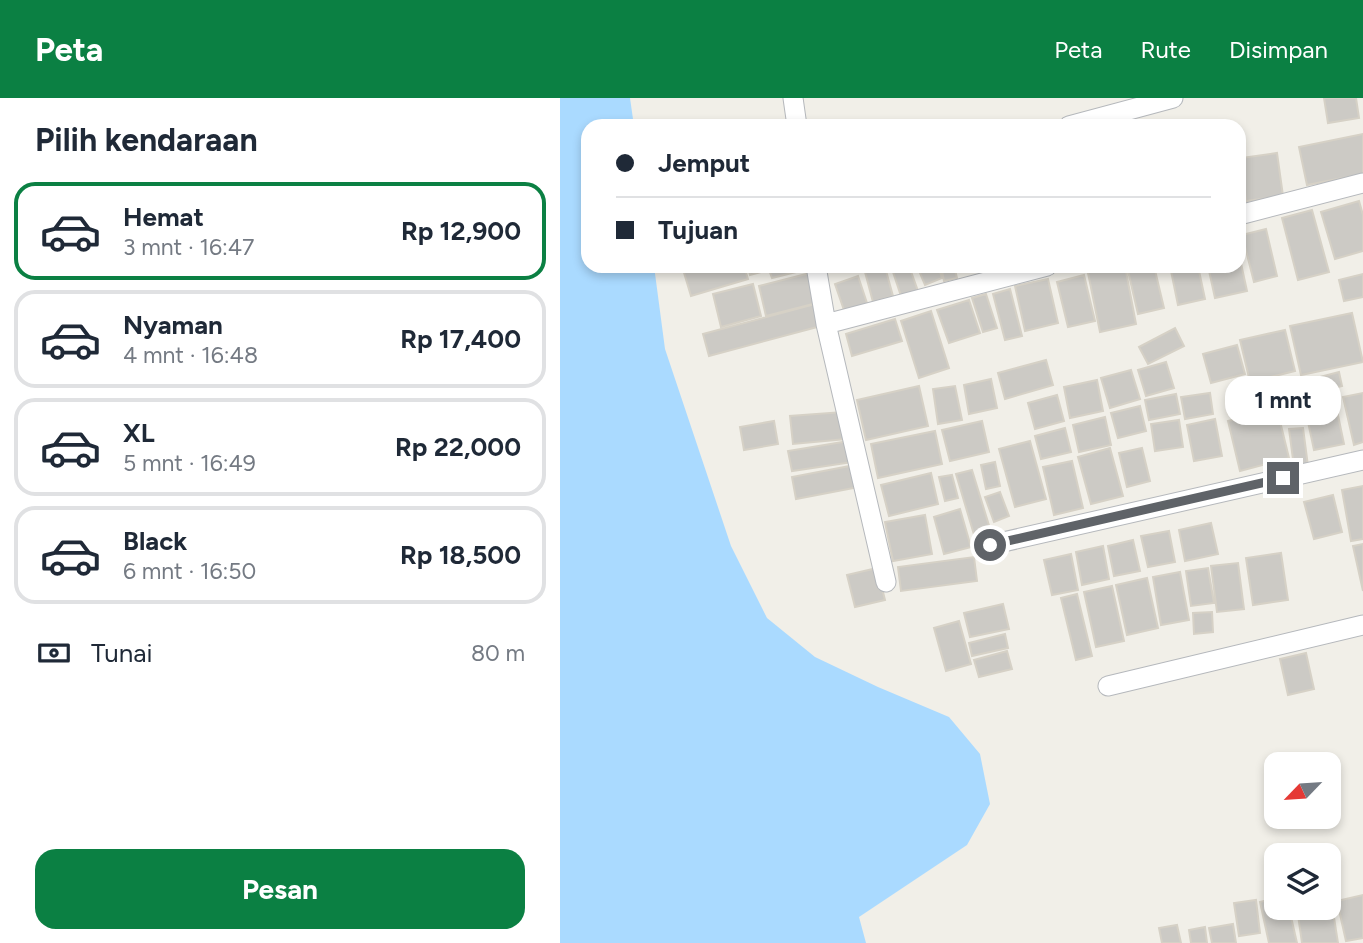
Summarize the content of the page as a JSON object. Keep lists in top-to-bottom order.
{
  "north": "bottom left",
  "page": {
    "header": "Peta",
    "nav": ["Peta", "Rute", "Disimpan"],
    "heading": "Pilih kendaraan",
    "banner": ["Jemput", "Tujuan"],
    "list": [
      {
        "name": "Hemat",
        "note": "3 mnt · 16:47",
        "value": "Rp 12,900"
      },
      {
        "name": "Nyaman",
        "note": "4 mnt · 16:48",
        "value": "Rp 17,400"
      },
      {
        "name": "XL",
        "note": "5 mnt · 16:49",
        "value": "Rp 22,000"
      },
      {
        "name": "Black",
        "note": "6 mnt · 16:50",
        "value": "Rp 18,500"
      }
    ],
    "bubble": "1 mnt",
    "pay": ["Tunai", "80 m"],
    "buttons": "Pesan"
  }
}
